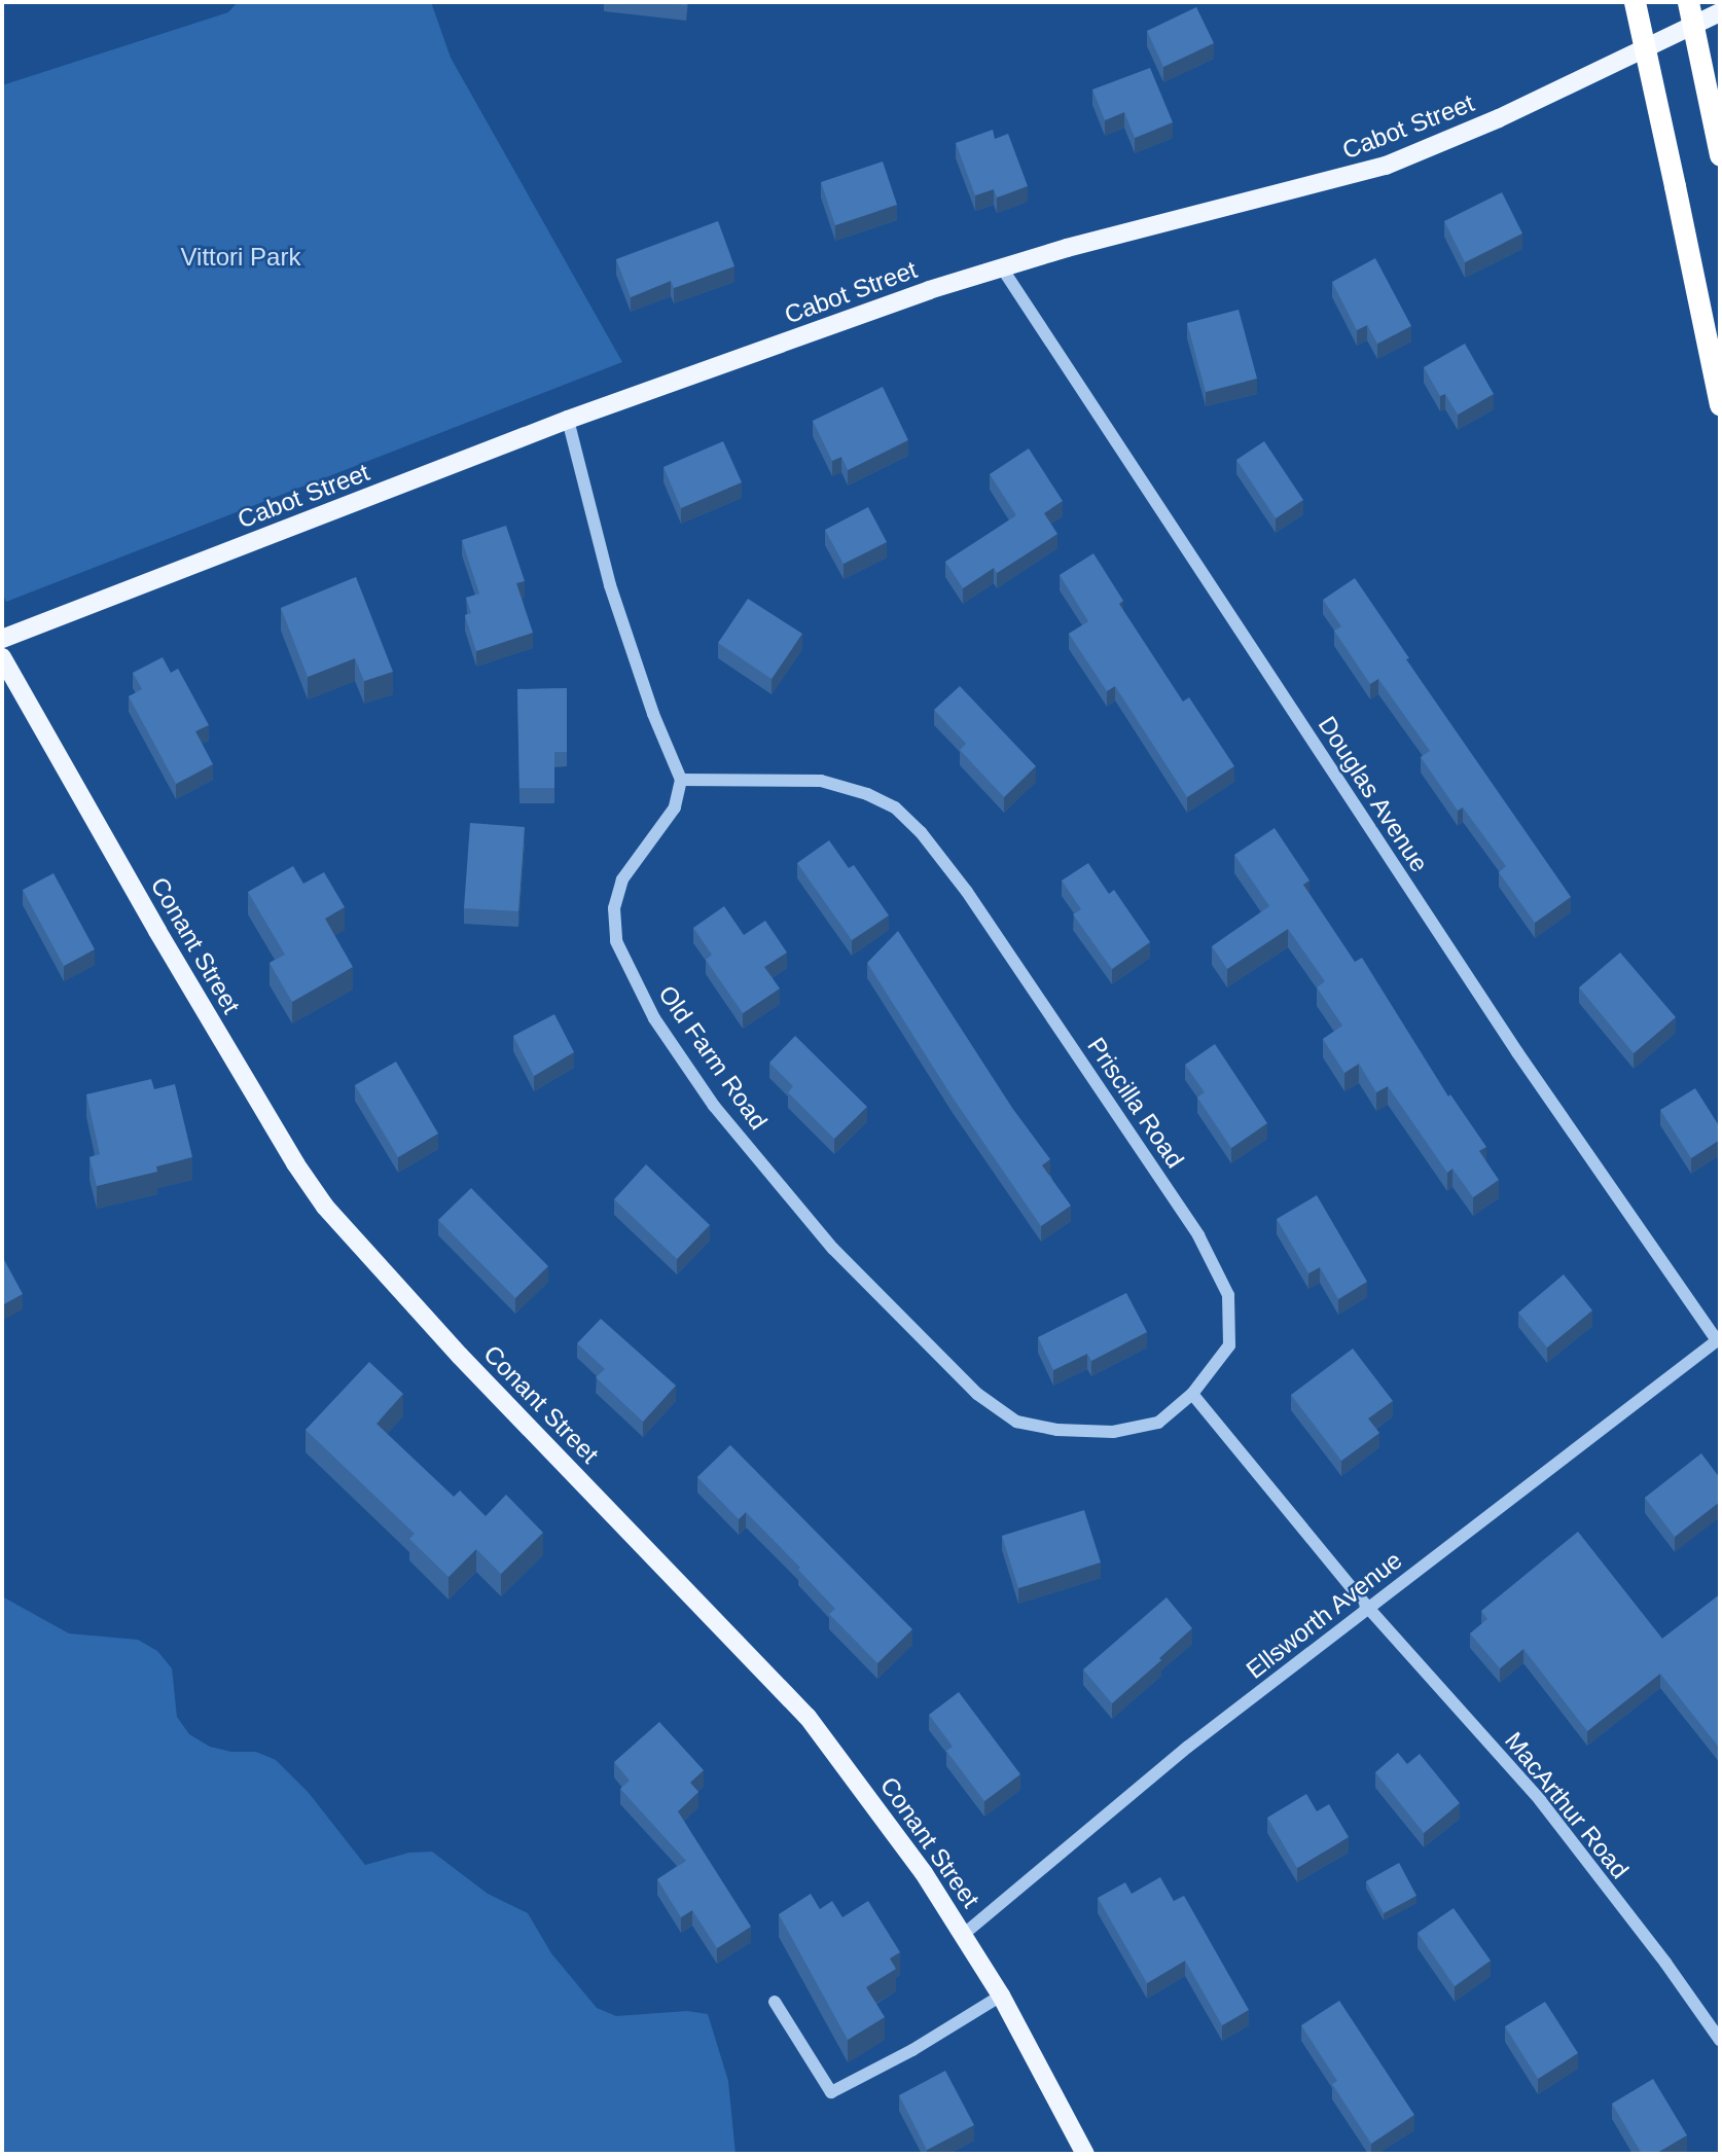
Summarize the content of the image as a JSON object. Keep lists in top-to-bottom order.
{
  "streets": {
    "main road": ["Cabot Street", "Conant Street"],
    "street": [
      "Douglas Avenue",
      "Old Farm Road",
      "Priscilla Road",
      "Ellsworth Avenue",
      "MacArthur Road"
    ]
  },
  "crossings": [
    ["Cabot Street", "Douglas Avenue"],
    ["Douglas Avenue", "Ellsworth Avenue"],
    ["Conant Street", "Ellsworth Avenue"],
    ["Old Farm Road", "Priscilla Road"],
    ["Ellsworth Avenue", "MacArthur Road"]
  ],
  "parks": ["Vittori Park"]
}
